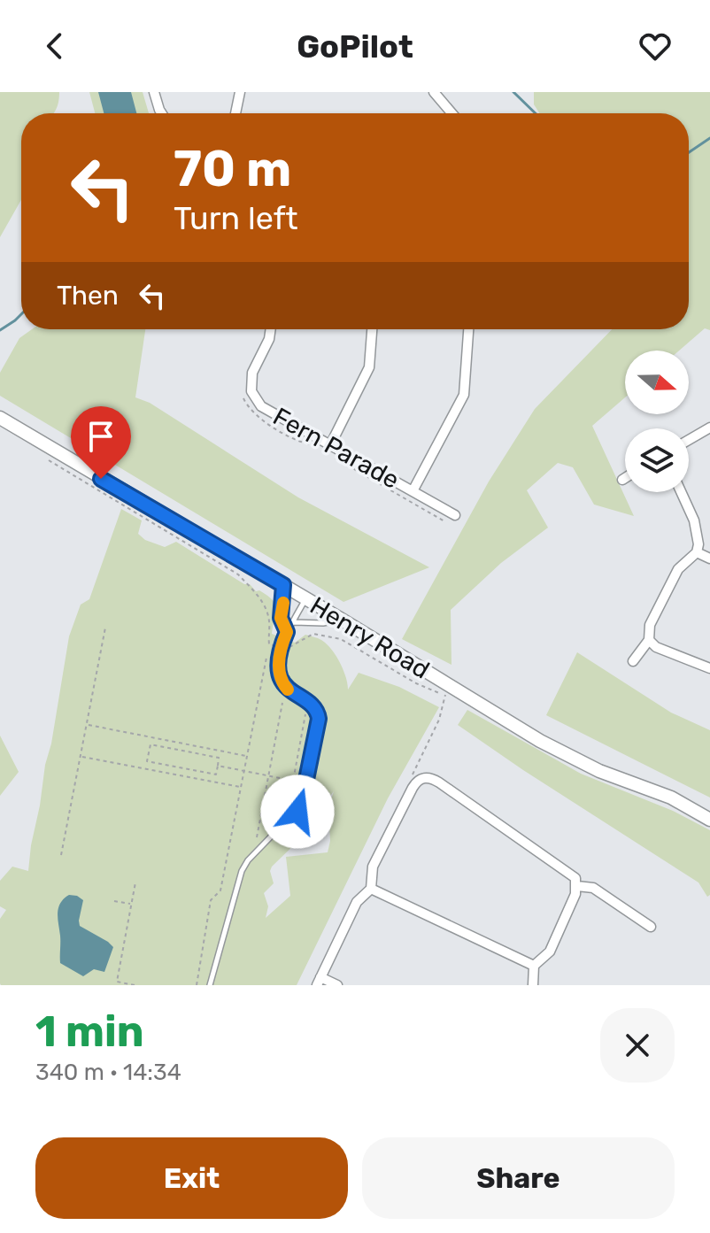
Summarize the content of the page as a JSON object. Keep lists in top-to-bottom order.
{
  "streets": {
    "main road": ["Henry Road"],
    "street": ["Fern Parade"]
  },
  "north": "right",
  "page": {
    "header": "GoPilot",
    "turn": ["70 m", "Turn left"],
    "then": "Then",
    "heading": ["1 min", "340 m · 14:34"],
    "buttons": ["Exit", "Share"]
  }
}
